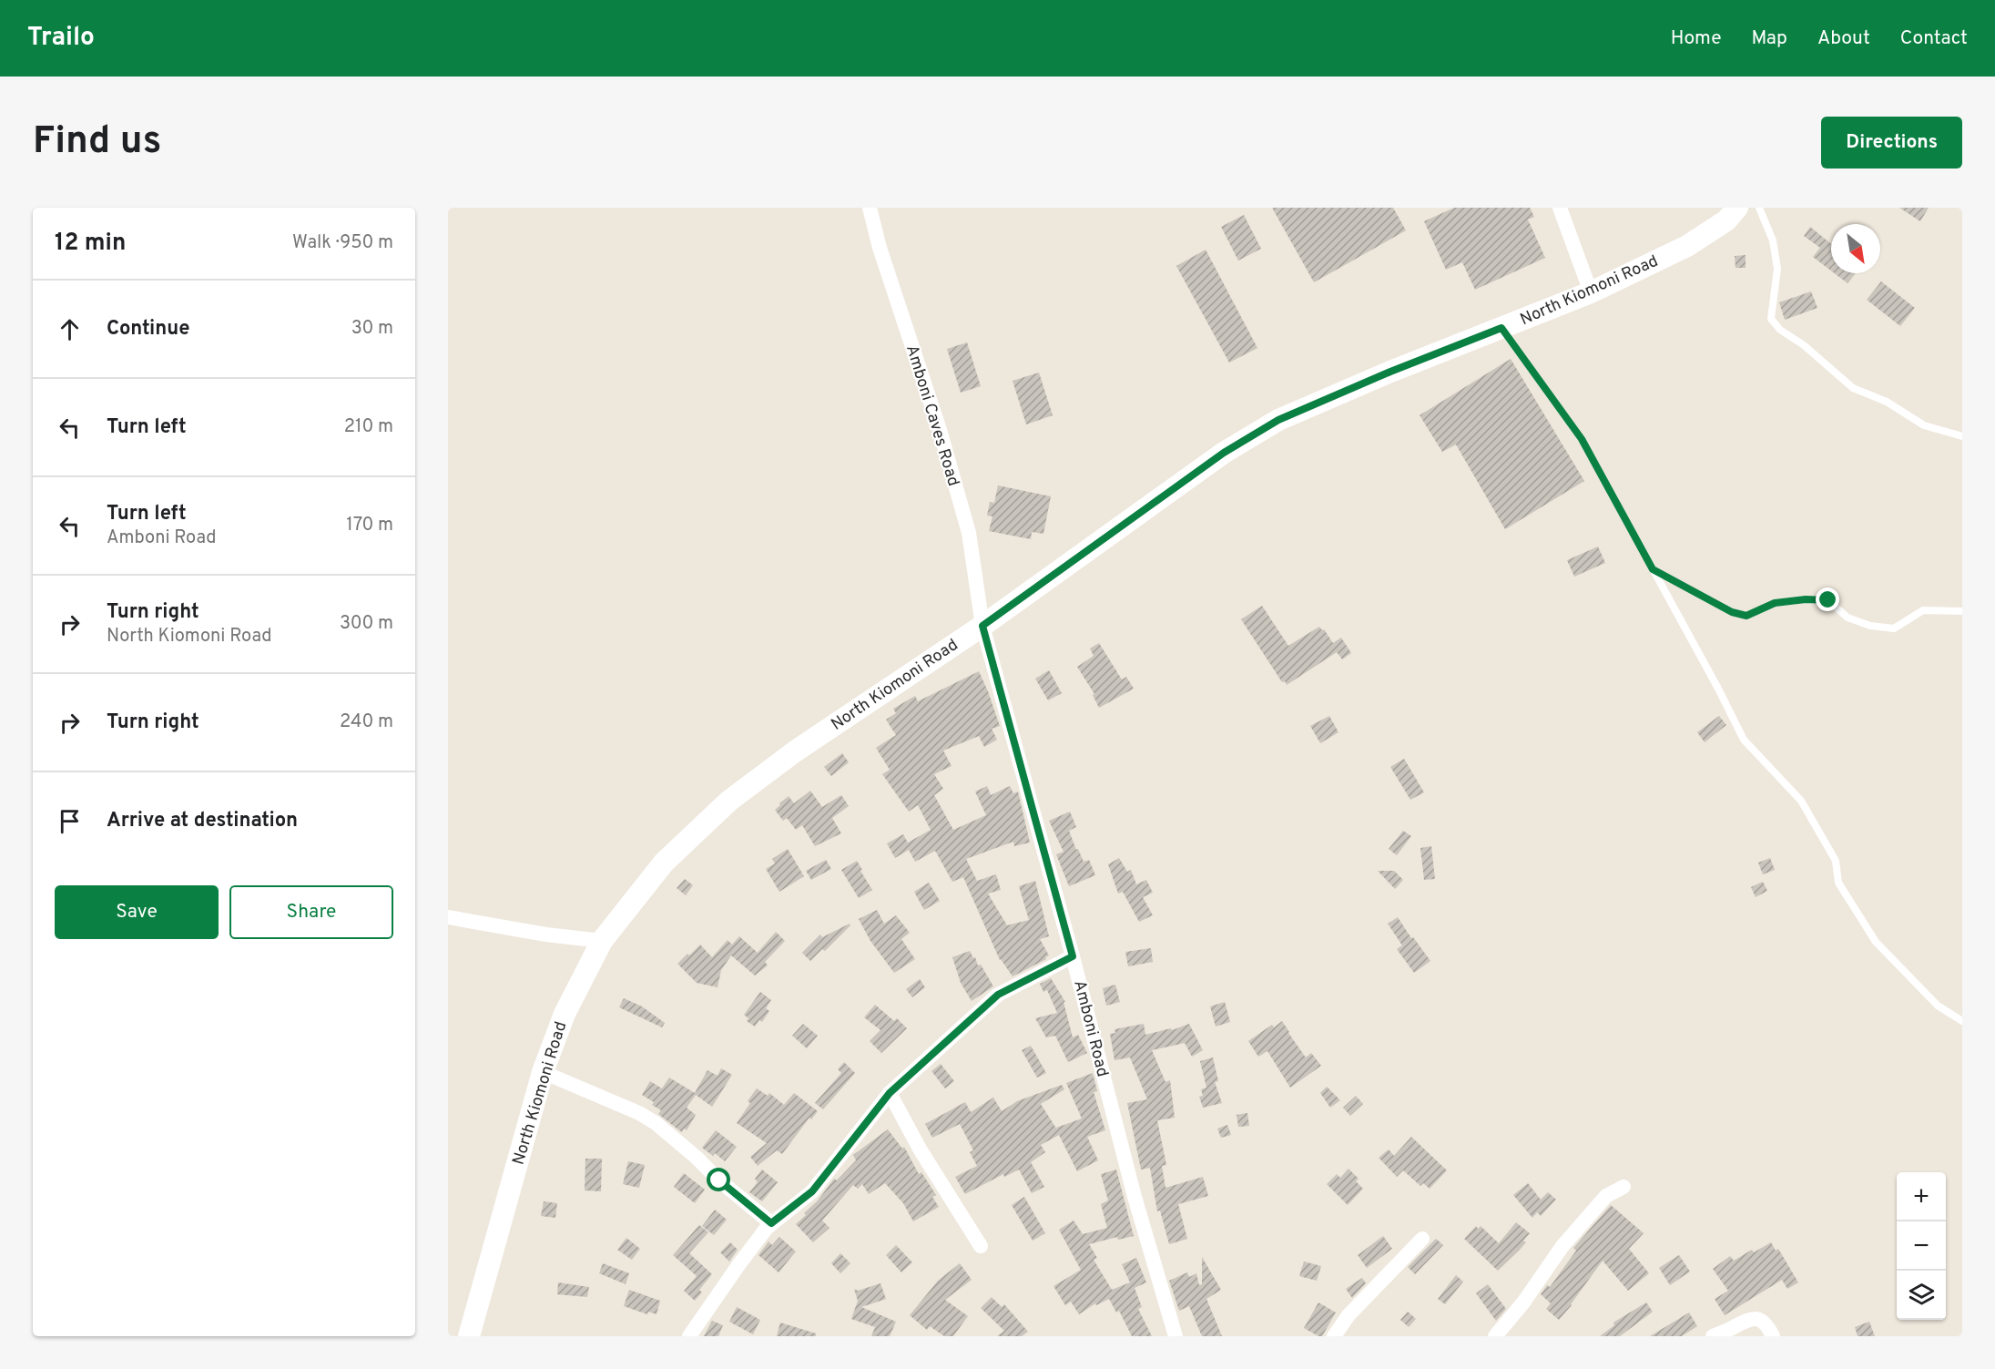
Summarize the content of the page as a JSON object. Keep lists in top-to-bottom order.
{
  "streets": {
    "main road": ["North Kiomoni Road"],
    "street": ["Amboni Caves Road", "Amboni Road"]
  },
  "crossings": [
    ["North Kiomoni Road", "Amboni Caves Road"],
    ["North Kiomoni Road", "Amboni Road"],
    ["Amboni Caves Road", "Amboni Road"]
  ],
  "north": "bottom right",
  "page": {
    "header": "Trailo",
    "nav": [
      "Home",
      "Map",
      "About",
      "Contact"
    ],
    "buttons": [
      "Directions",
      ["Save", "Share"]
    ],
    "title": "Find us",
    "heading": ["12 min", "Walk · 950 m"],
    "list": [
      ["Continue", "30 m"],
      ["Turn left", "210 m"],
      ["Turn left", "Amboni Road", "170 m"],
      ["Turn right", "North Kiomoni Road", "300 m"],
      ["Turn right", "240 m"],
      "Arrive at destination"
    ],
    "map_buttons": ["+", "−"]
  }
}
